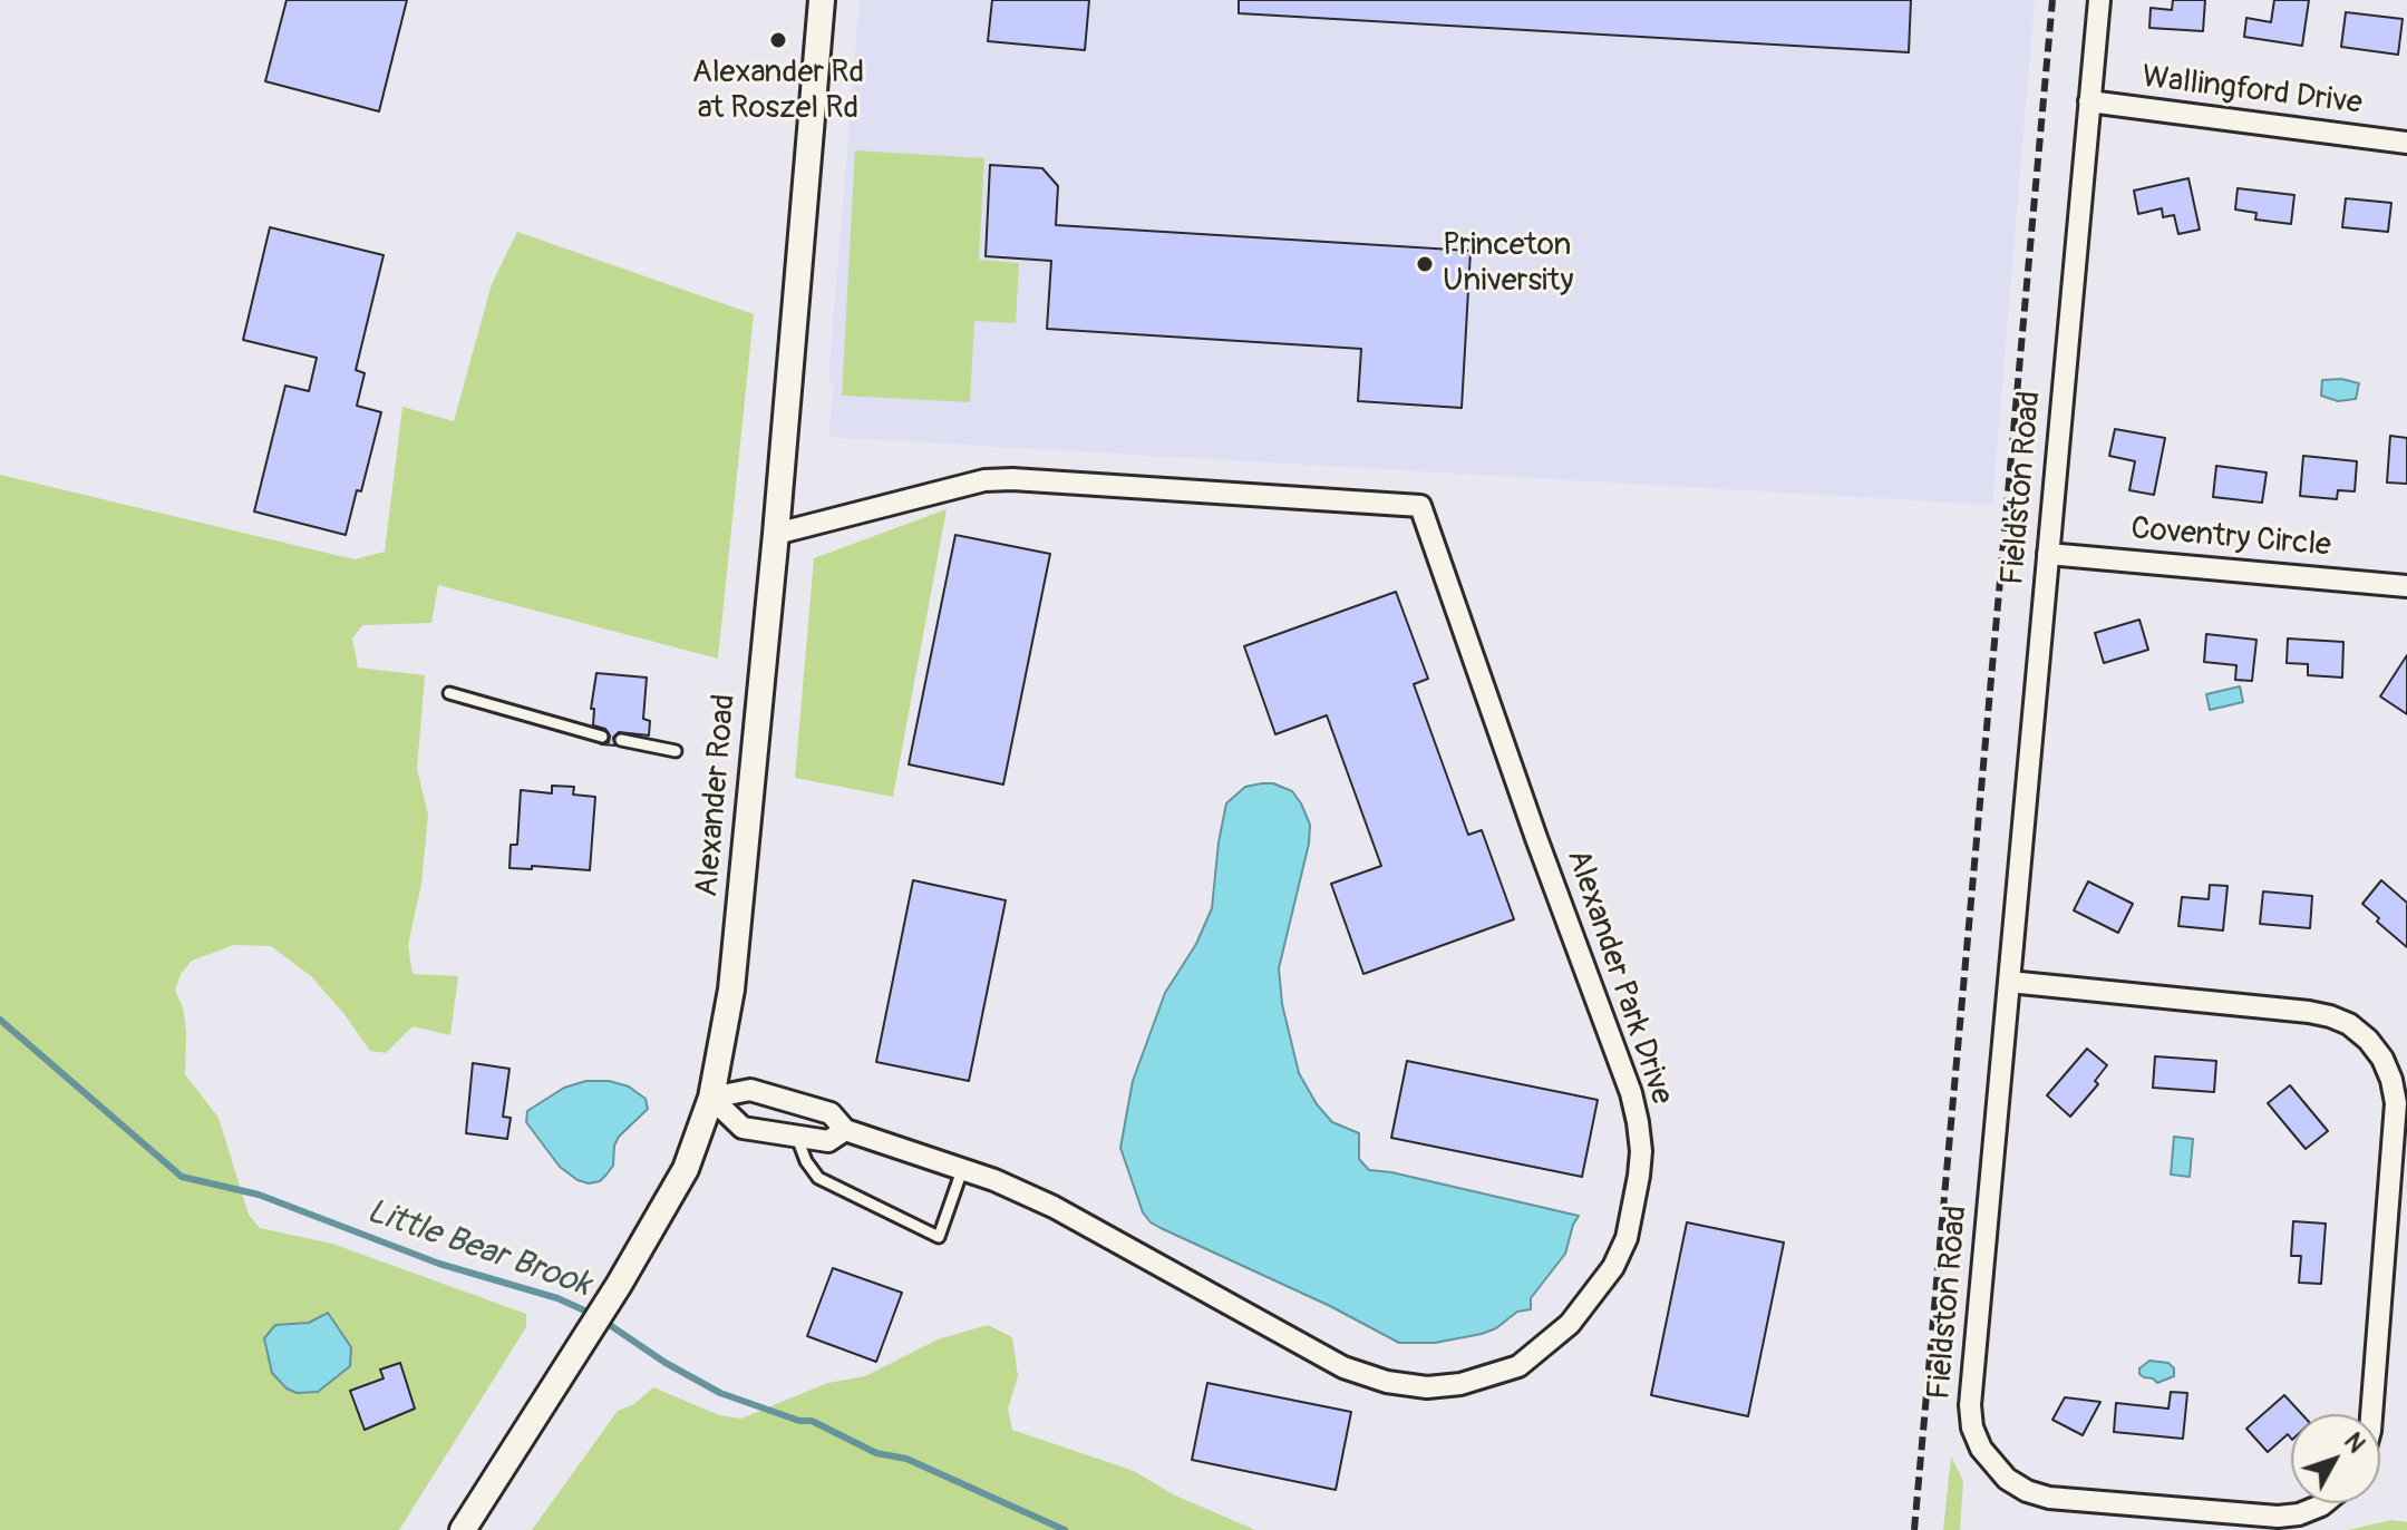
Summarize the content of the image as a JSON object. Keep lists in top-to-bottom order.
{
  "streets": {
    "street": [
      "Wallingford Drive",
      "Fieldston Road",
      "Coventry Circle",
      "Alexander Road",
      "Alexander Park Drive"
    ]
  },
  "crossings": [
    ["Wallingford Drive", "Fieldston Road"],
    ["Fieldston Road", "Coventry Circle"],
    ["Alexander Road", "Alexander Park Drive"]
  ],
  "water": ["Little Bear Brook"],
  "places": ["Alexander Rd at Roszel Rd", "Princeton University"],
  "north": "top right"
}
